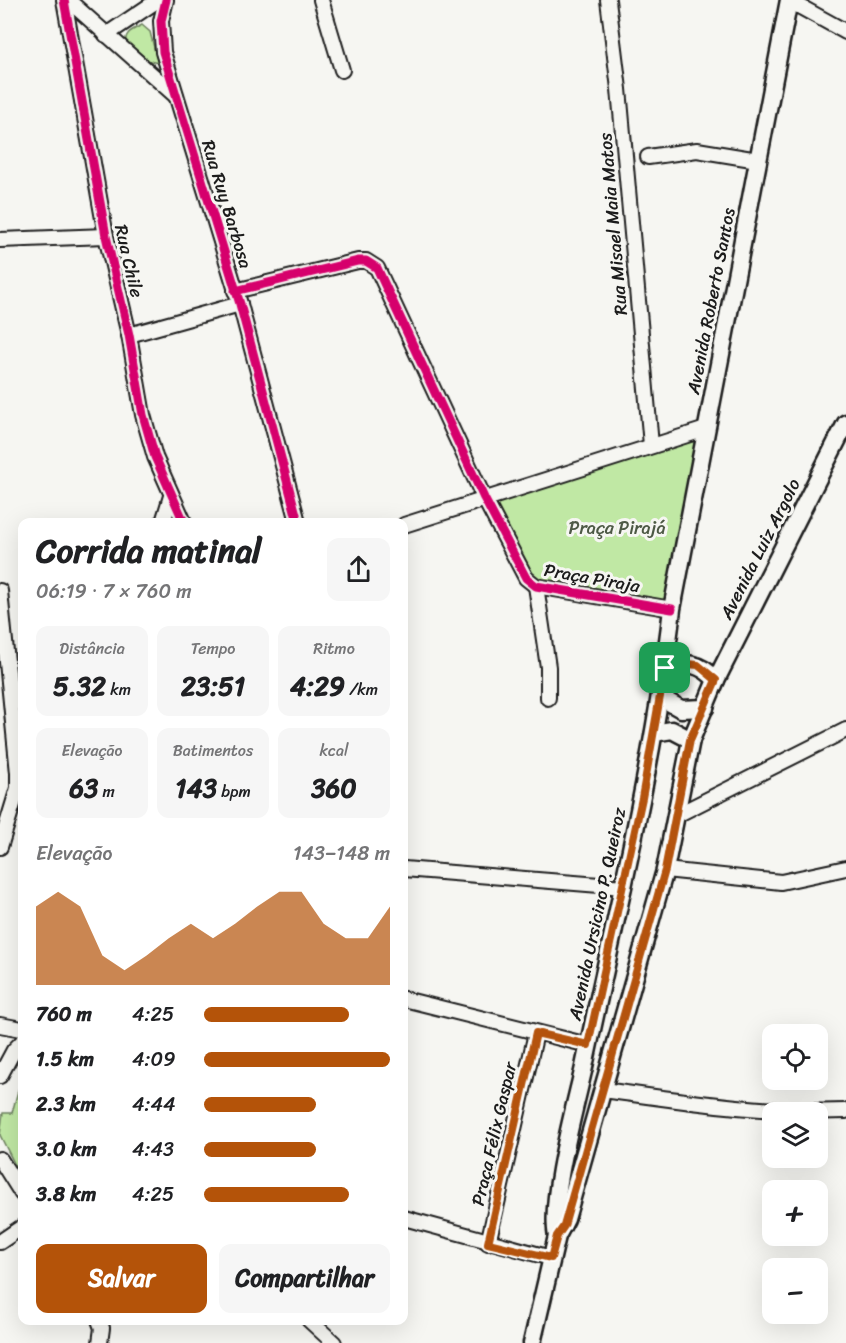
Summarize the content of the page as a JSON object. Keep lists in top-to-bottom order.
{
  "streets": {
    "main road": ["Avenida Roberto Santos", "Avenida Luiz Argolo", "Avenida Ursicino P. Queiroz"],
    "street": [
      "Rua Ruy Barbosa",
      "Rua Misael Maia Matos",
      "Rua Chile",
      "Praça Piraja",
      "Praça Félix Gaspar"
    ]
  },
  "crossings": [
    ["Rua Ruy Barbosa", "Praça Piraja"],
    ["Rua Chile", "Praça Piraja"],
    ["Avenida Roberto Santos", "Praça Piraja"],
    ["Avenida Roberto Santos", "Avenida Ursicino P. Queiroz"],
    ["Avenida Luiz Argolo", "Avenida Ursicino P. Queiroz"],
    ["Praça Piraja", "Avenida Ursicino P. Queiroz"]
  ],
  "parks": ["Praça Pirajá"],
  "page": {
    "heading": ["Corrida matinal", "06:19 · 7 × 760 m"],
    "stats": [
      ["Distância", "5.32 km"],
      ["Tempo", "23:51"],
      ["Ritmo", "4:29 /km"],
      ["Elevação", "63 m"],
      ["Batimentos", "143 bpm"],
      ["kcal", "360"]
    ],
    "chart": ["Elevação", "143–148 m"],
    "list": [
      {
        "name": "760 m",
        "note": "4:25"
      },
      {
        "name": "1.5 km",
        "note": "4:09"
      },
      {
        "name": "2.3 km",
        "note": "4:44"
      },
      {
        "name": "3.0 km",
        "note": "4:43"
      },
      {
        "name": "3.8 km",
        "note": "4:25"
      }
    ],
    "map_buttons": ["+", "−"],
    "buttons": ["Salvar", "Compartilhar"]
  }
}
